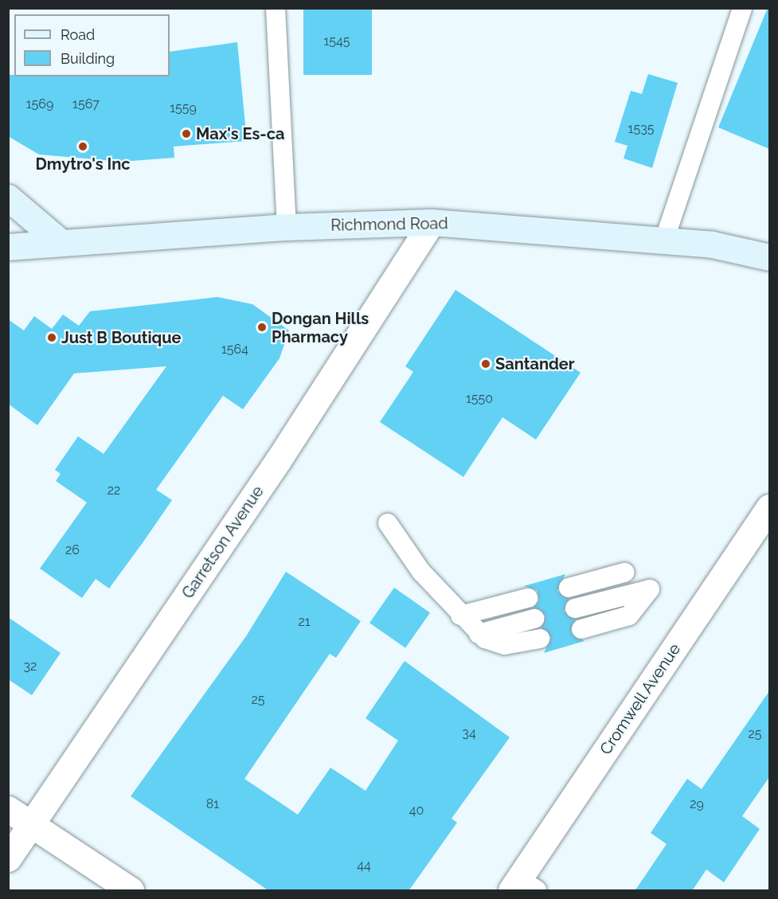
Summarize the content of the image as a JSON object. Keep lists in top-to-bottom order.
{
  "streets": {
    "main road": ["Richmond Road"],
    "street": ["Garretson Avenue", "Cromwell Avenue"]
  },
  "crossings": [
    ["Richmond Road", "Garretson Avenue"]
  ],
  "places": [
    "Max's Es-ca",
    "Dmytro's Inc",
    "Dongan Hills Pharmacy",
    "Just B Boutique",
    "Santander"
  ],
  "house_numbers": [
    "1545",
    "1569",
    "1567",
    "1559",
    "1535",
    "1564",
    "1550",
    "22",
    "26",
    "21",
    "32",
    "25",
    "34",
    "25",
    "81",
    "29",
    "40",
    "44"
  ],
  "legend": ["Road", "Building"]
}
